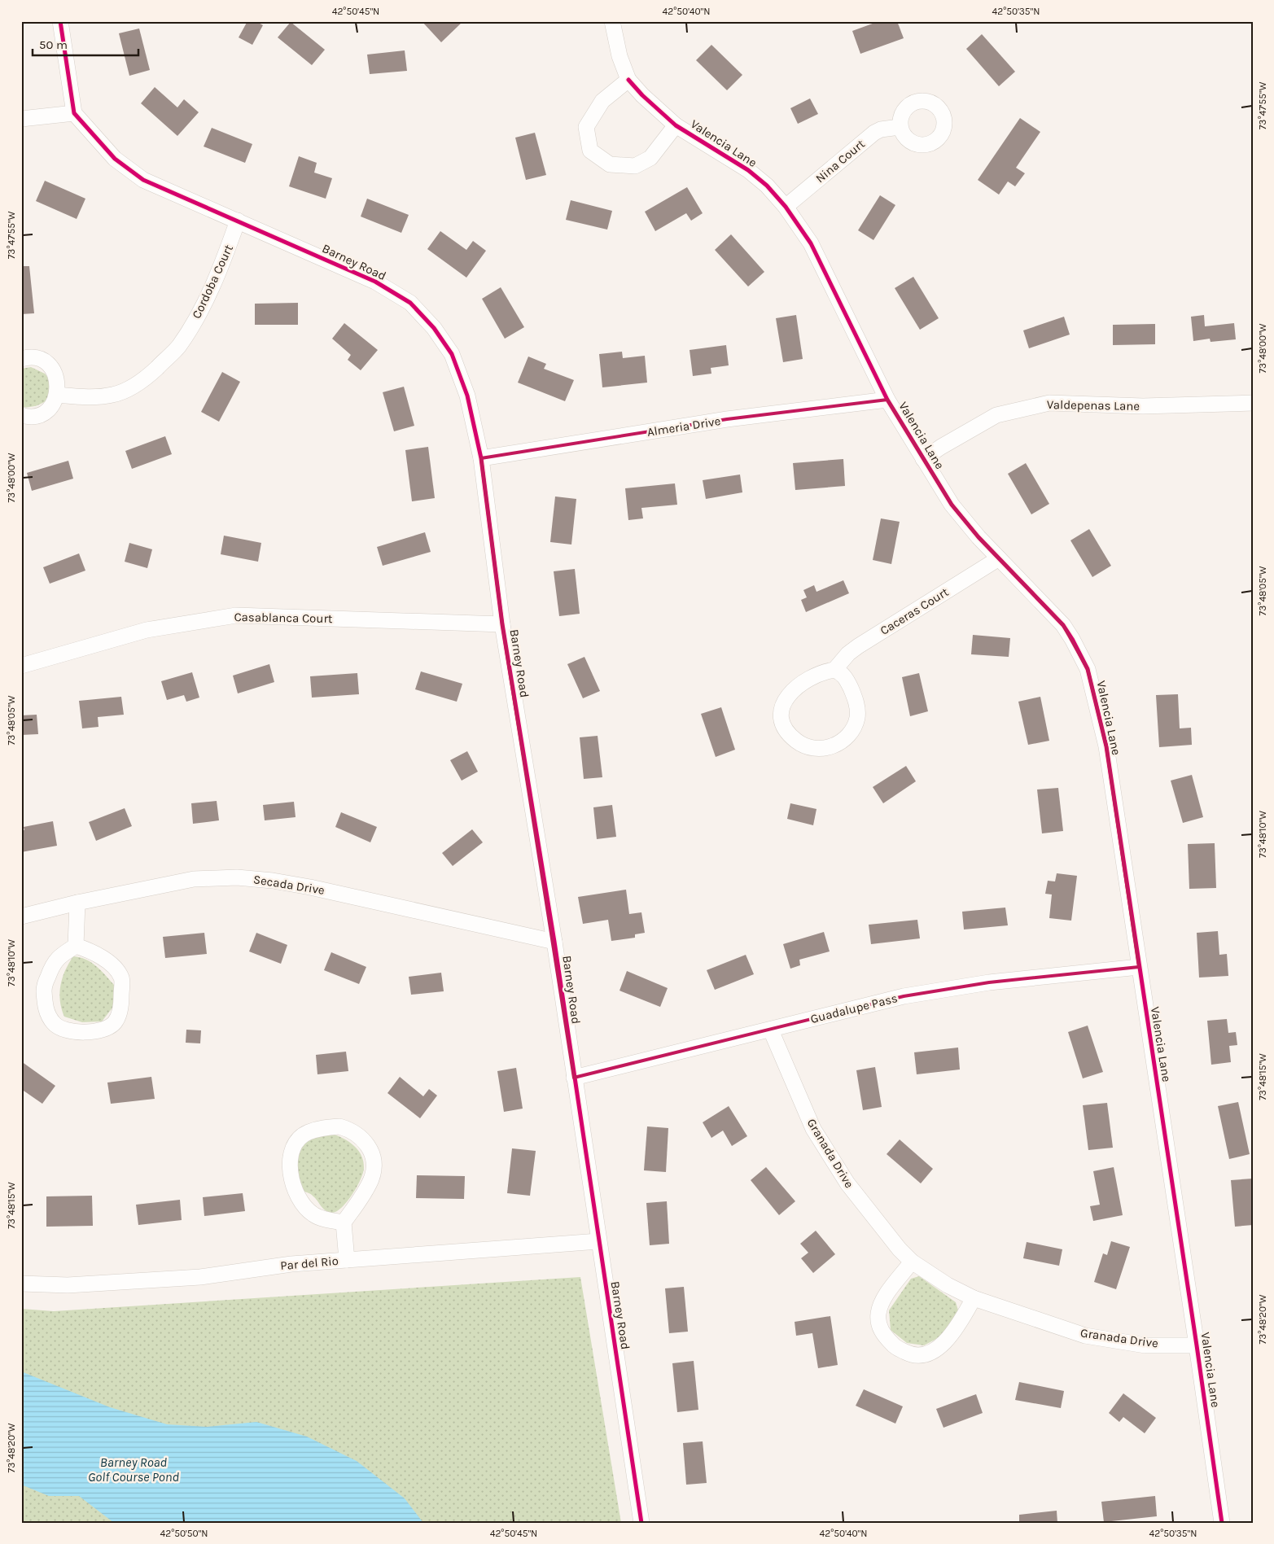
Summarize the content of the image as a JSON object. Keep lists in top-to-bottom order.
{
  "streets": {
    "street": [
      "Valencia Lane",
      "Nina Court",
      "Barney Road",
      "Cordoba Court",
      "Valdepenas Lane",
      "Almeria Drive",
      "Caceras Court",
      "Casablanca Court",
      "Secada Drive",
      "Guadalupe Pass",
      "Granada Drive",
      "Par del Rio"
    ]
  },
  "crossings": [
    ["Valencia Lane", "Nina Court"],
    ["Valencia Lane", "Valdepenas Lane"],
    ["Valencia Lane", "Almeria Drive"],
    ["Valencia Lane", "Caceras Court"],
    ["Valencia Lane", "Guadalupe Pass"],
    ["Valencia Lane", "Granada Drive"],
    ["Barney Road", "Cordoba Court"],
    ["Barney Road", "Almeria Drive"],
    ["Barney Road", "Casablanca Court"],
    ["Barney Road", "Secada Drive"],
    ["Barney Road", "Guadalupe Pass"],
    ["Barney Road", "Par del Rio"],
    ["Guadalupe Pass", "Granada Drive"]
  ],
  "water": ["Barney Road Golf Course Pond"],
  "scale_bar": "50 m",
  "coordinates": [
    "42°50'45\"N",
    "42°50'40\"N",
    "42°50'35\"N",
    "73°47'55\"W",
    "73°48'00\"W",
    "73°48'05\"W",
    "73°48'10\"W",
    "73°48'15\"W",
    "73°48'20\"W",
    "42°50'50\"N"
  ]
}
